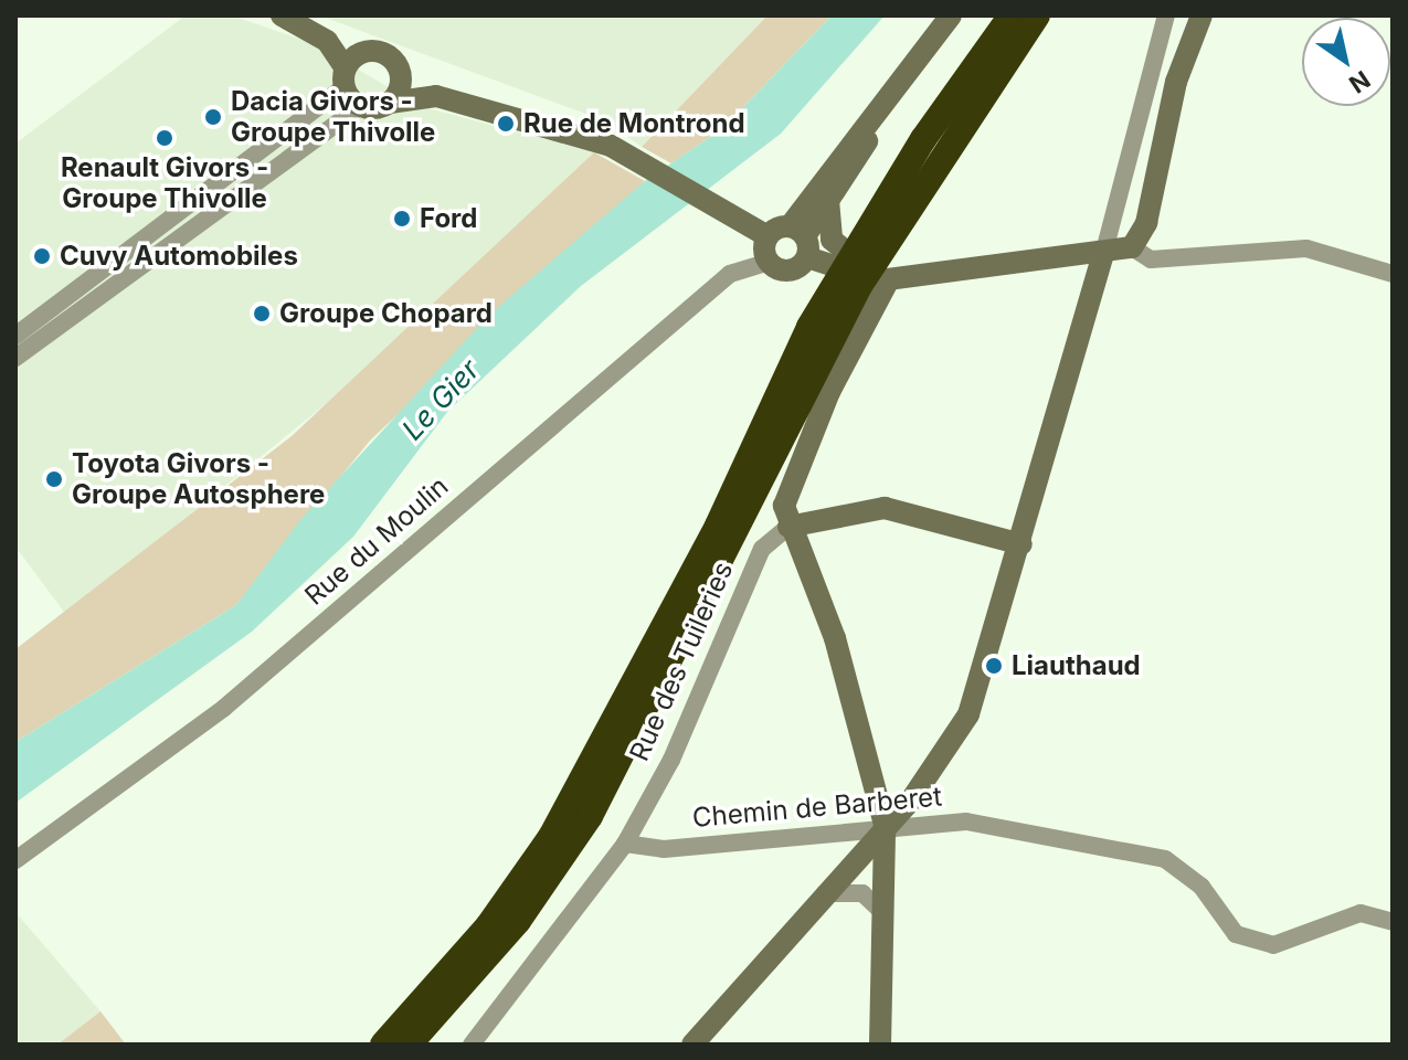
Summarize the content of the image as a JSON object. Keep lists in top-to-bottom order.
{
  "streets": {
    "street": ["Rue du Moulin", "Rue des Tuileries", "Chemin de Barberet"]
  },
  "crossings": [
    ["Rue des Tuileries", "Chemin de Barberet"]
  ],
  "water": ["Le Gier"],
  "places": [
    "Dacia Givors - Groupe Thivolle",
    "Rue de Montrond",
    "Renault Givors - Groupe Thivolle",
    "Ford",
    "Cuvy Automobiles",
    "Groupe Chopard",
    "Toyota Givors - Groupe Autosphere",
    "Liauthaud"
  ],
  "north": "bottom right"
}
